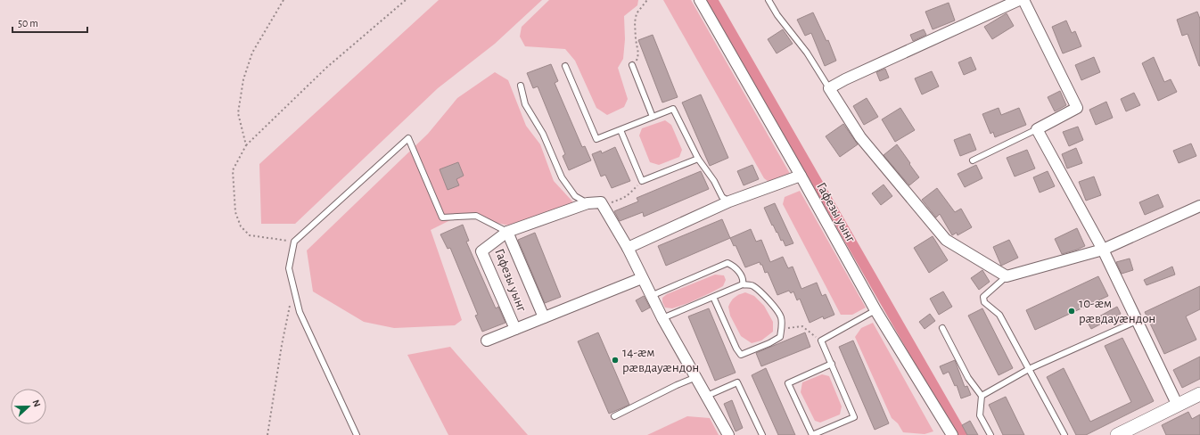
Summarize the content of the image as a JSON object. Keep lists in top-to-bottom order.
{
  "streets": {
    "street": ["Гафезы уынг"]
  },
  "places": ["10-æм рӕвдауӕндон", "14-æм рӕвдауӕндон"],
  "scale_bar": "50 m",
  "north": "right"
}
